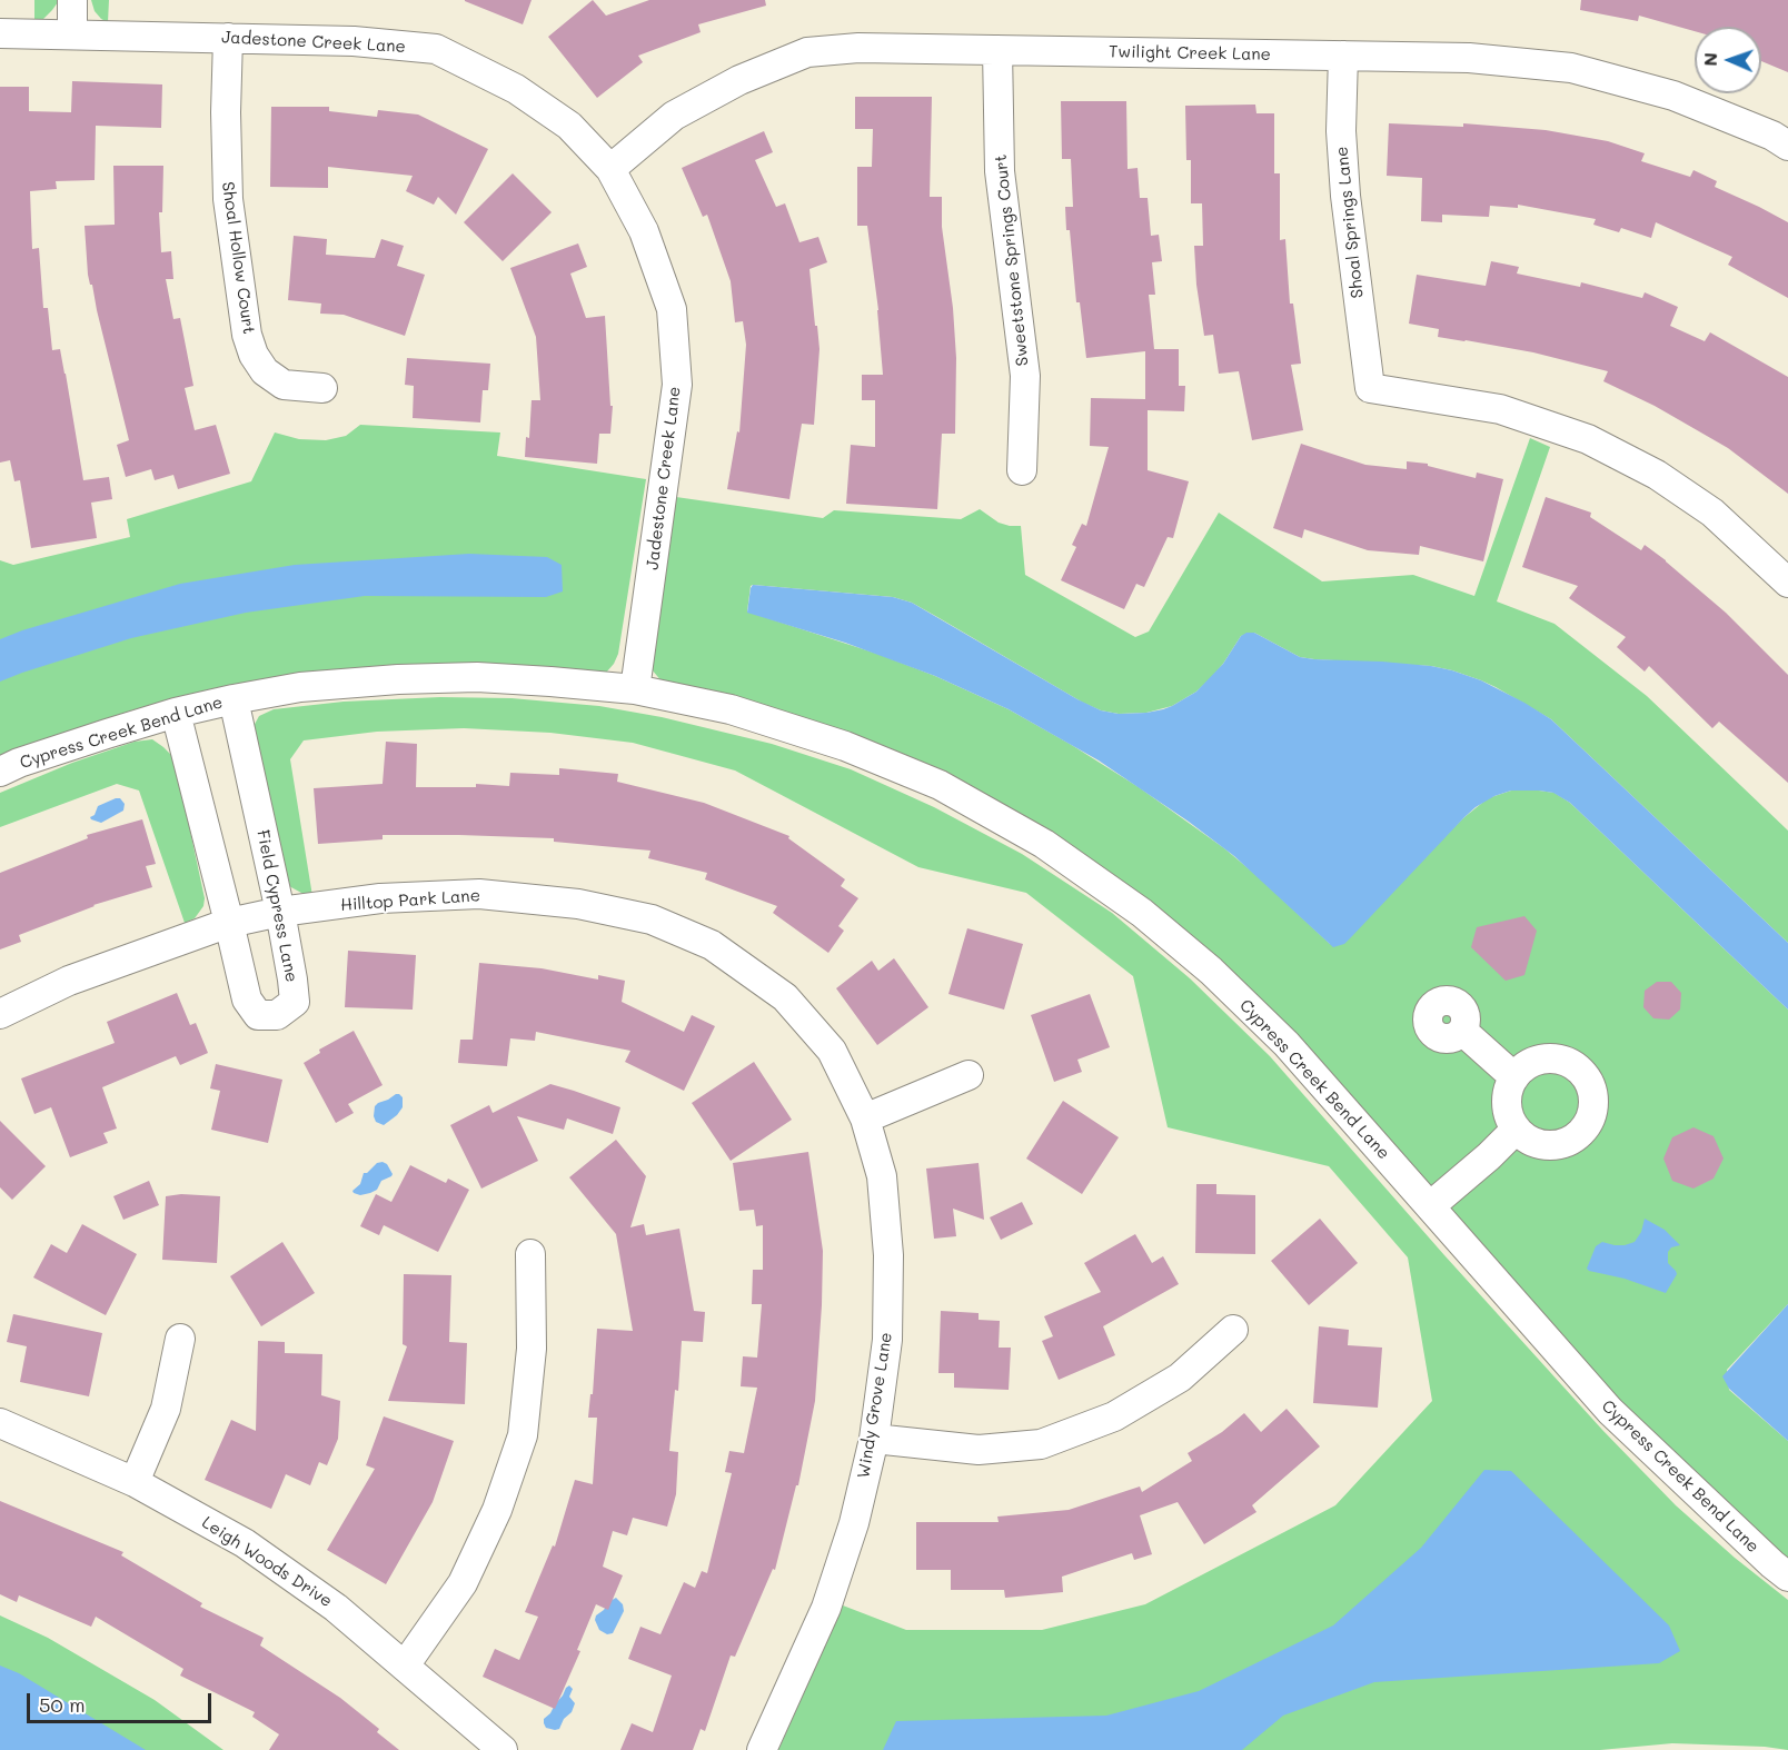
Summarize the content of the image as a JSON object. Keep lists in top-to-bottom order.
{
  "streets": {
    "street": [
      "Jadestone Creek Lane",
      "Twilight Creek Lane",
      "Shoal Springs Lane",
      "Shoal Hollow Court",
      "Sweetstone Springs Court",
      "Cypress Creek Bend Lane",
      "Hilltop Park Lane",
      "Field Cypress Lane",
      "Windy Grove Lane",
      "Leigh Woods Drive"
    ]
  },
  "crossings": [
    ["Jadestone Creek Lane", "Twilight Creek Lane"],
    ["Jadestone Creek Lane", "Shoal Hollow Court"],
    ["Jadestone Creek Lane", "Cypress Creek Bend Lane"],
    ["Twilight Creek Lane", "Shoal Springs Lane"],
    ["Twilight Creek Lane", "Sweetstone Springs Court"],
    ["Cypress Creek Bend Lane", "Field Cypress Lane"],
    ["Hilltop Park Lane", "Field Cypress Lane"],
    ["Hilltop Park Lane", "Windy Grove Lane"]
  ],
  "scale_bar": "50 m",
  "north": "left"
}
